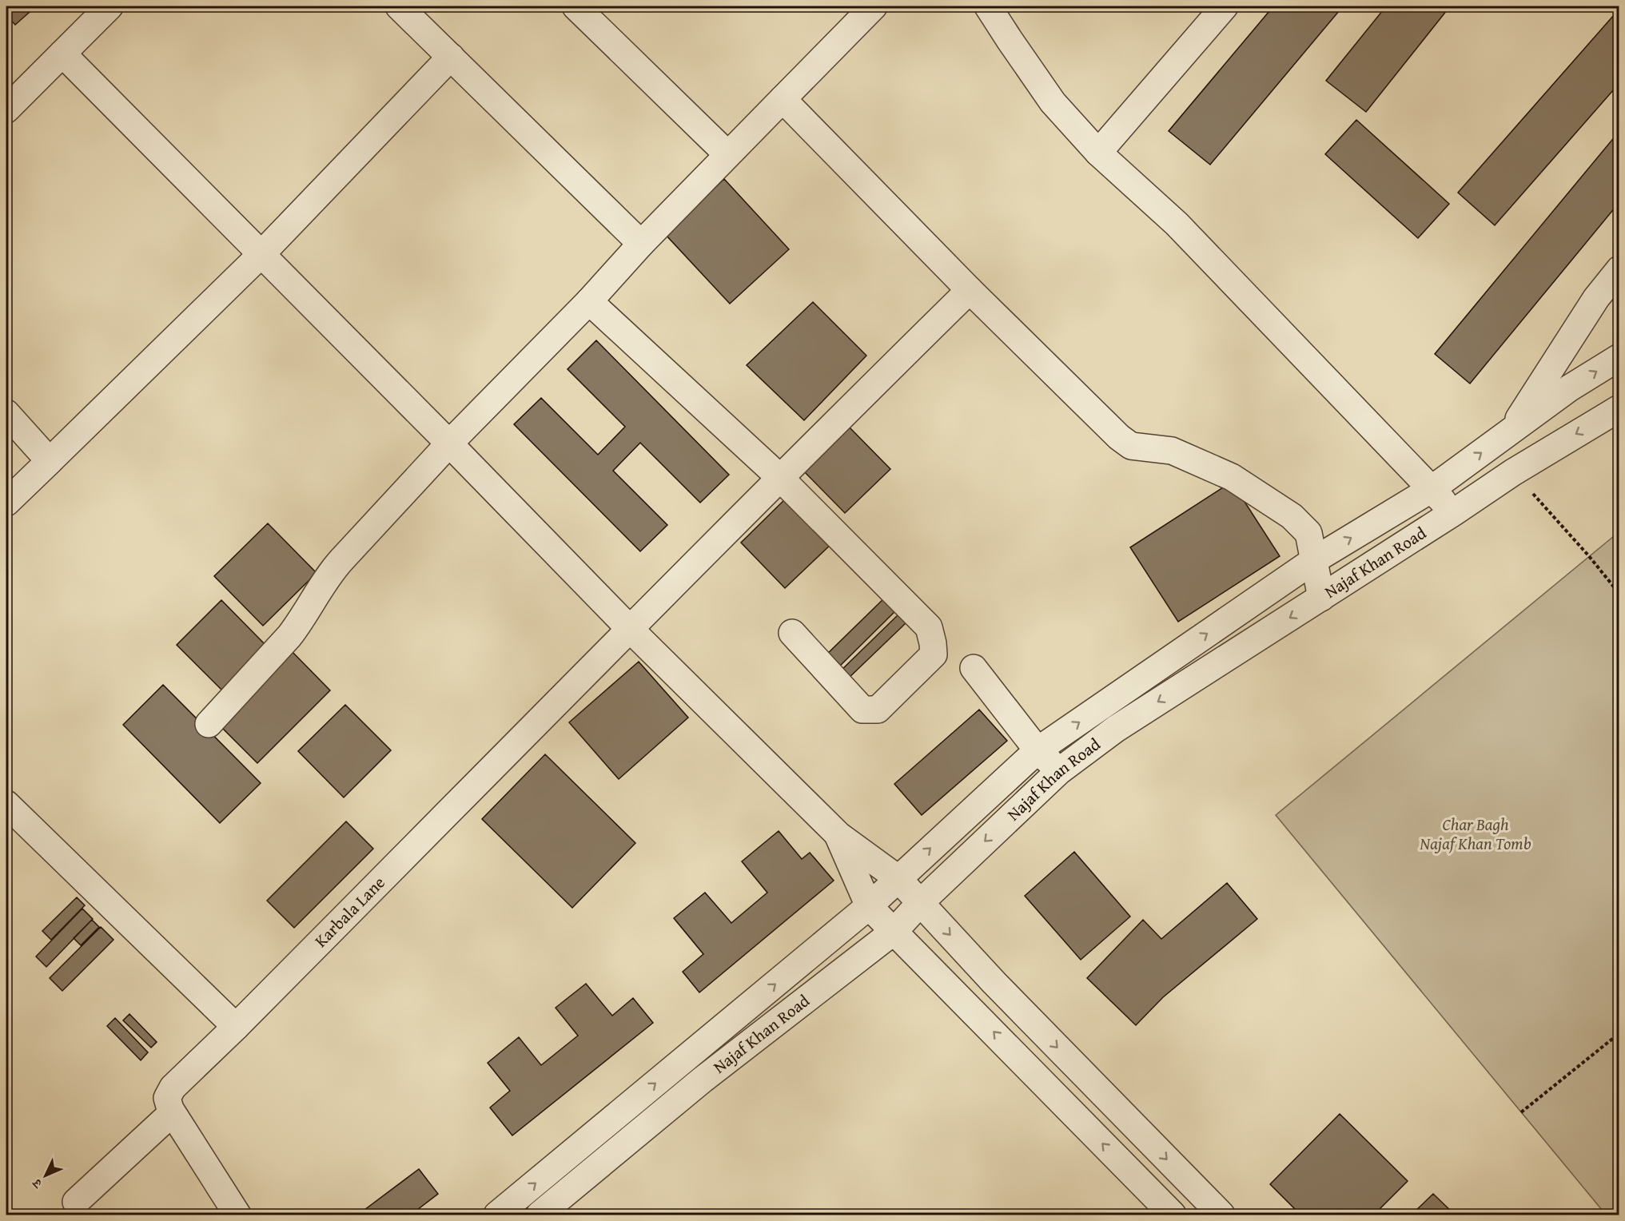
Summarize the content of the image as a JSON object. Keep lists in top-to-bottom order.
{
  "streets": {
    "street": ["Najaf Khan Road", "Karbala Lane"]
  },
  "parks": ["Char Bagh Najaf Khan Tomb"],
  "north": "bottom left"
}
